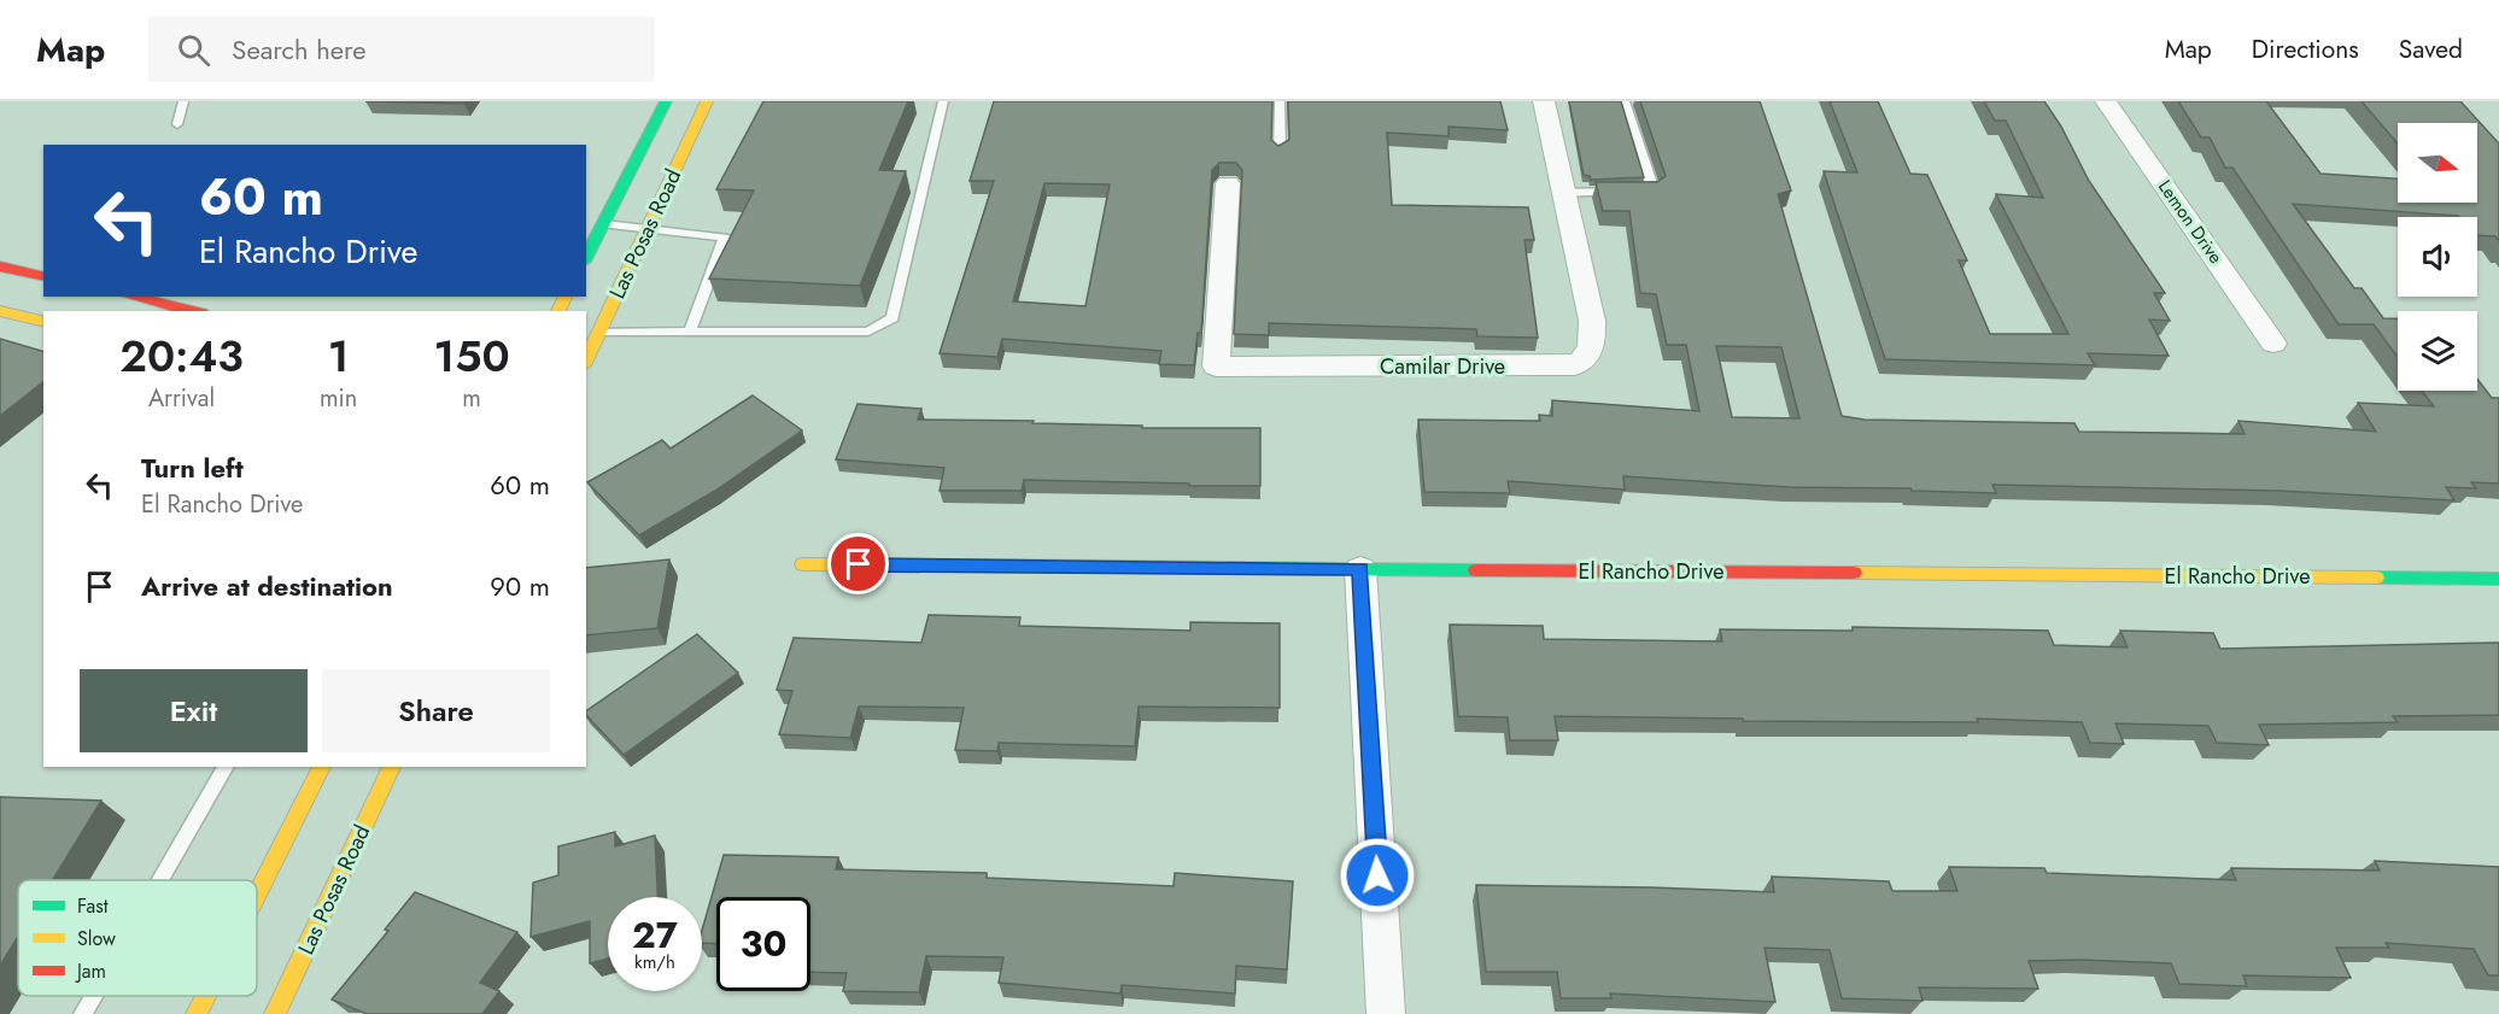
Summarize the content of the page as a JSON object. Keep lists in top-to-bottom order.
{
  "streets": {
    "main road": ["Las Posas Road", "El Rancho Drive"],
    "street": ["Lemon Drive", "Camilar Drive"]
  },
  "legend": ["Fast", "Slow", "Jam"],
  "north": "right",
  "page": {
    "header": "Map",
    "search": "Search here",
    "nav": ["Map", "Directions", "Saved"],
    "turn": ["60 m", "El Rancho Drive"],
    "eta": [
      "20:43",
      "Arrival",
      "1",
      "min",
      "150",
      "m"
    ],
    "list": [
      {
        "name": "Turn left",
        "note": "El Rancho Drive",
        "value": "60 m"
      },
      {
        "name": "Arrive at destination",
        "value": "90 m"
      }
    ],
    "buttons": ["Exit", "Share"],
    "speed": "27 km/h",
    "limit": "30"
  }
}
